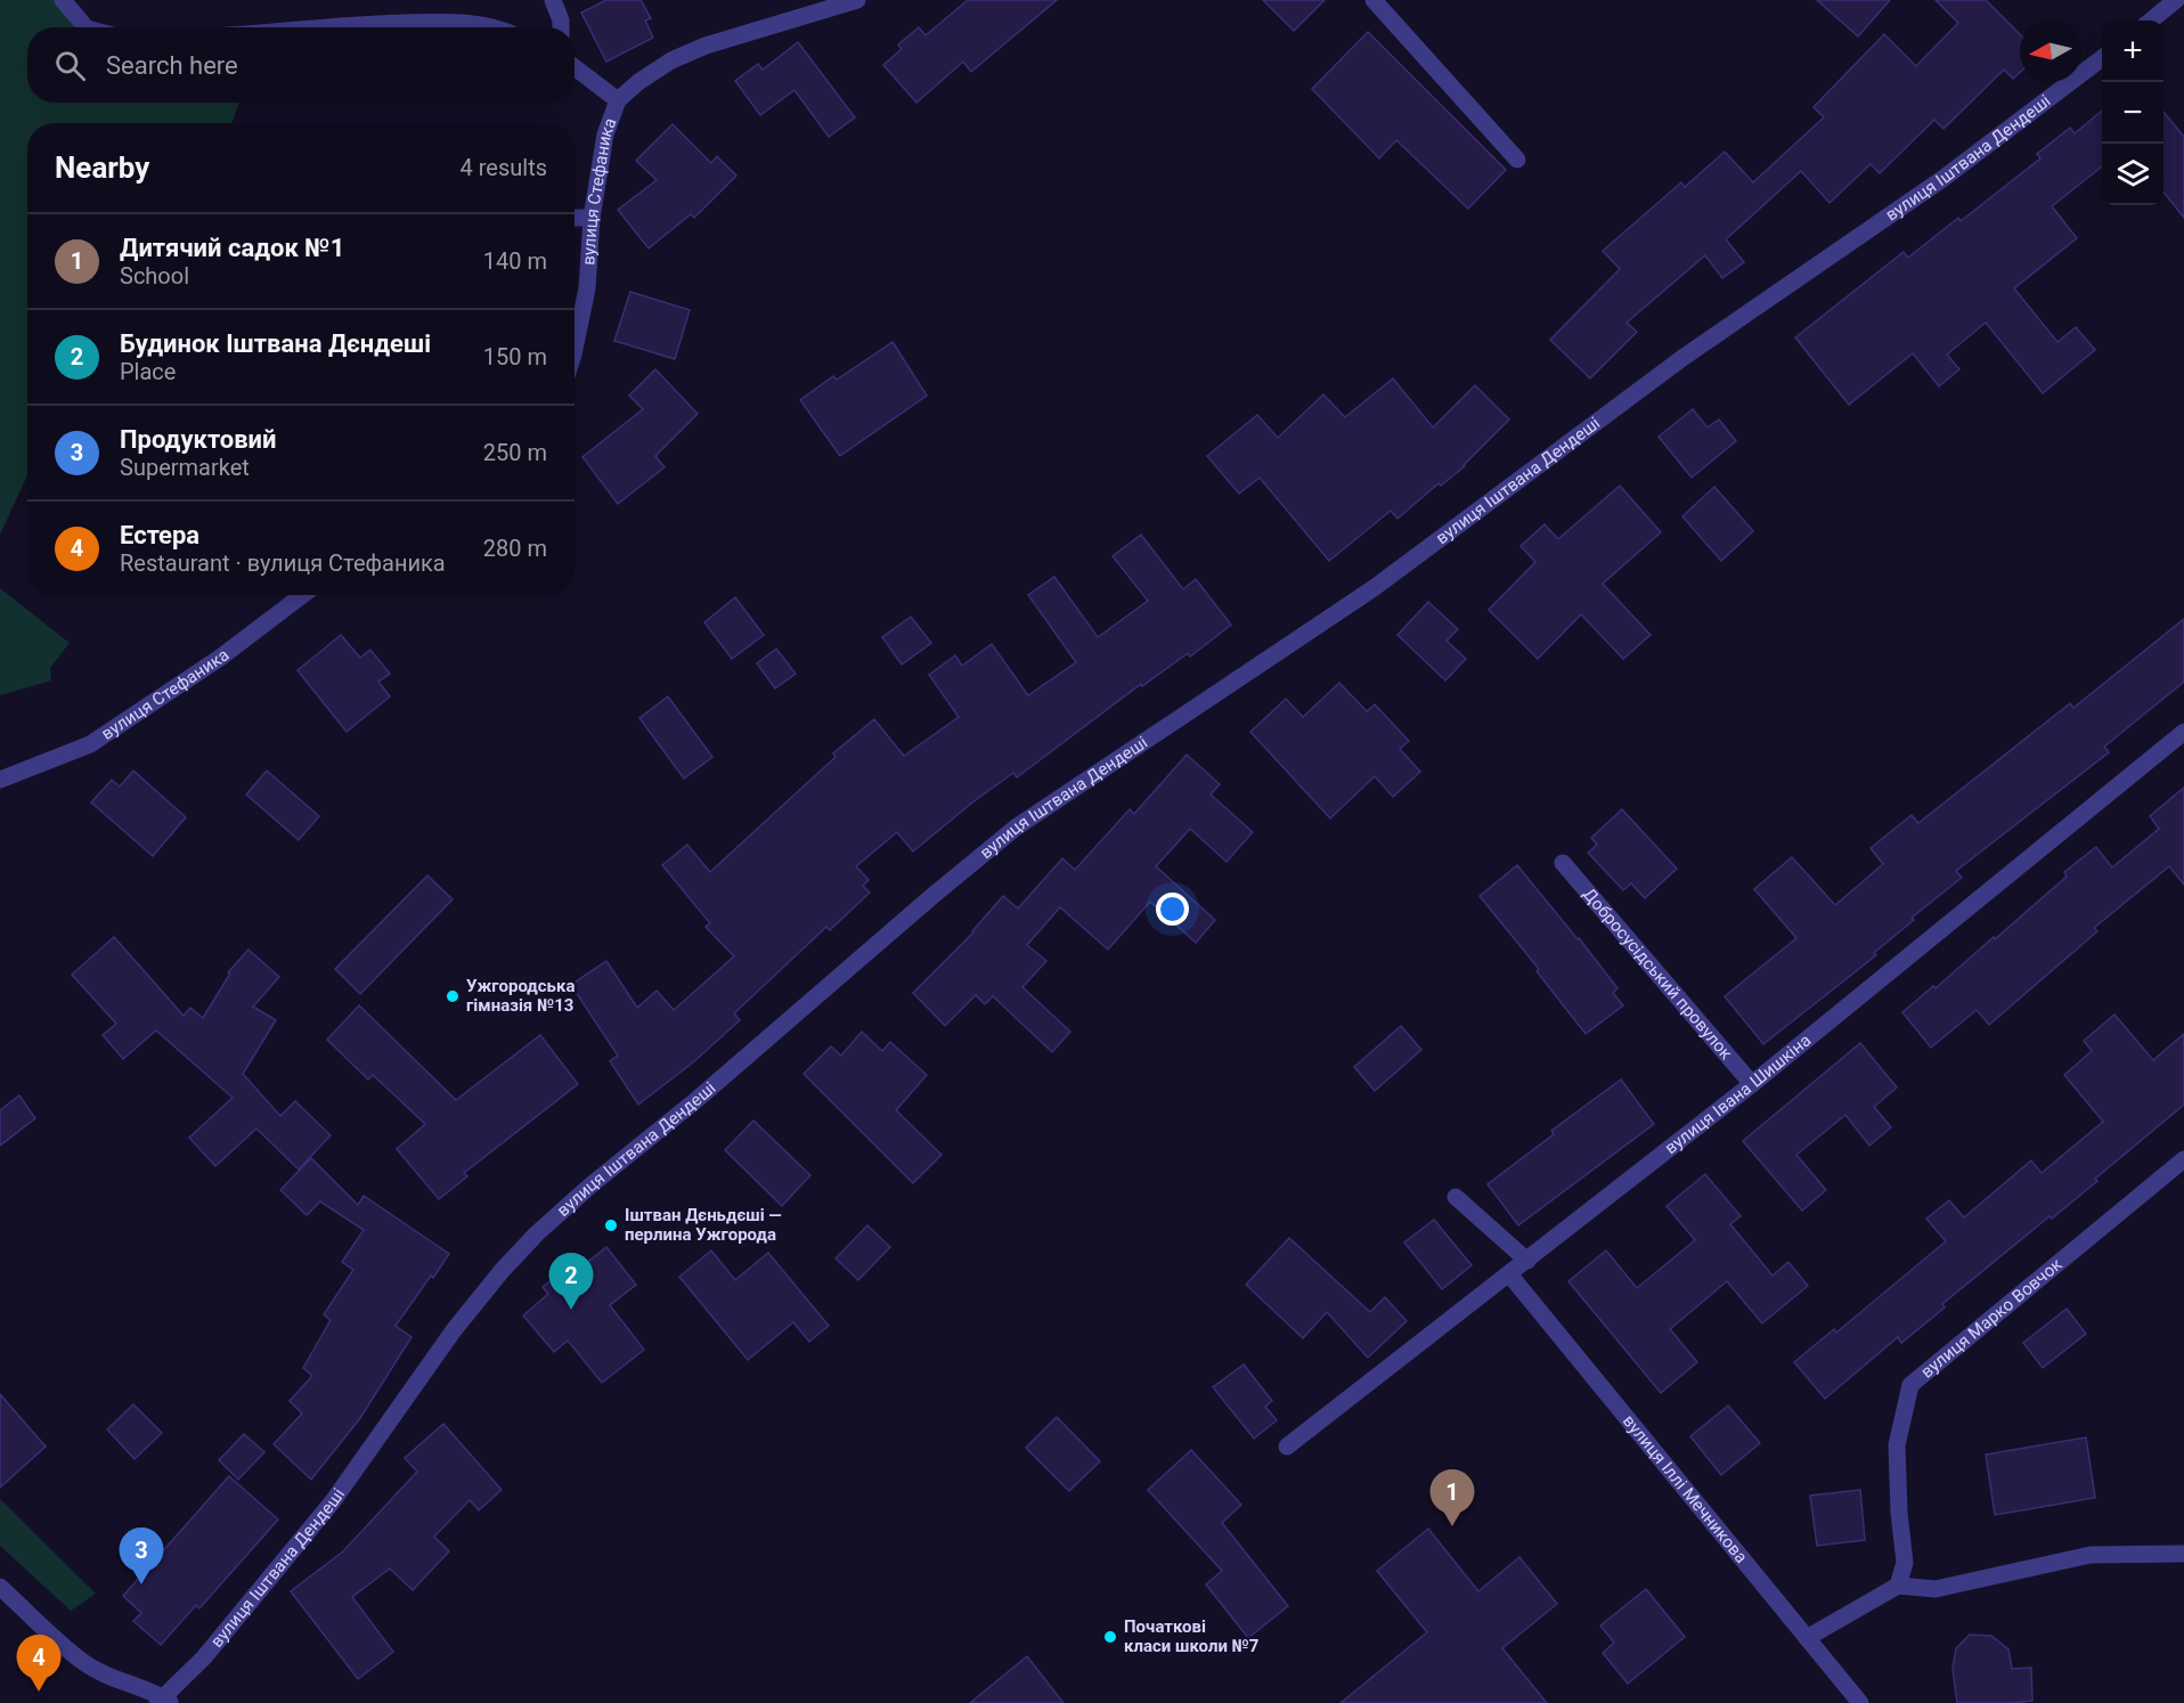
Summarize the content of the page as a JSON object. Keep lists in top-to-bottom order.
{
  "streets": {
    "street": [
      "вулиця Іштвана Дендеші",
      "вулиця Стефаника",
      "Добросусідський провулок",
      "вулиця Івана Шишкіна",
      "вулиця Марко Вовчок",
      "вулиця Іллі Мечникова"
    ]
  },
  "crossings": [
    ["Добросусідський провулок", "вулиця Івана Шишкіна"],
    ["вулиця Івана Шишкіна", "вулиця Іллі Мечникова"]
  ],
  "places": ["Ужгородська гімназія №13", "Іштван Дєньдєші — перлина Ужгорода", "Початкові класи школи №7"],
  "north": "left",
  "page": {
    "map_buttons": ["+", "−"],
    "search": "Search here",
    "heading": ["Nearby", "4 results"],
    "list": [
      {
        "mark": "1",
        "name": "Дитячий садок №1",
        "note": "School",
        "value": "140 m"
      },
      {
        "mark": "2",
        "name": "Будинок Іштвана Дєндеші",
        "note": "Place",
        "value": "150 m"
      },
      {
        "mark": "3",
        "name": "Продуктовий",
        "note": "Supermarket",
        "value": "250 m"
      },
      {
        "mark": "4",
        "name": "Естера",
        "note": "Restaurant · вулиця Стефаника",
        "value": "280 m"
      }
    ],
    "pins": [
      "2",
      "1",
      "3",
      "4"
    ]
  }
}
